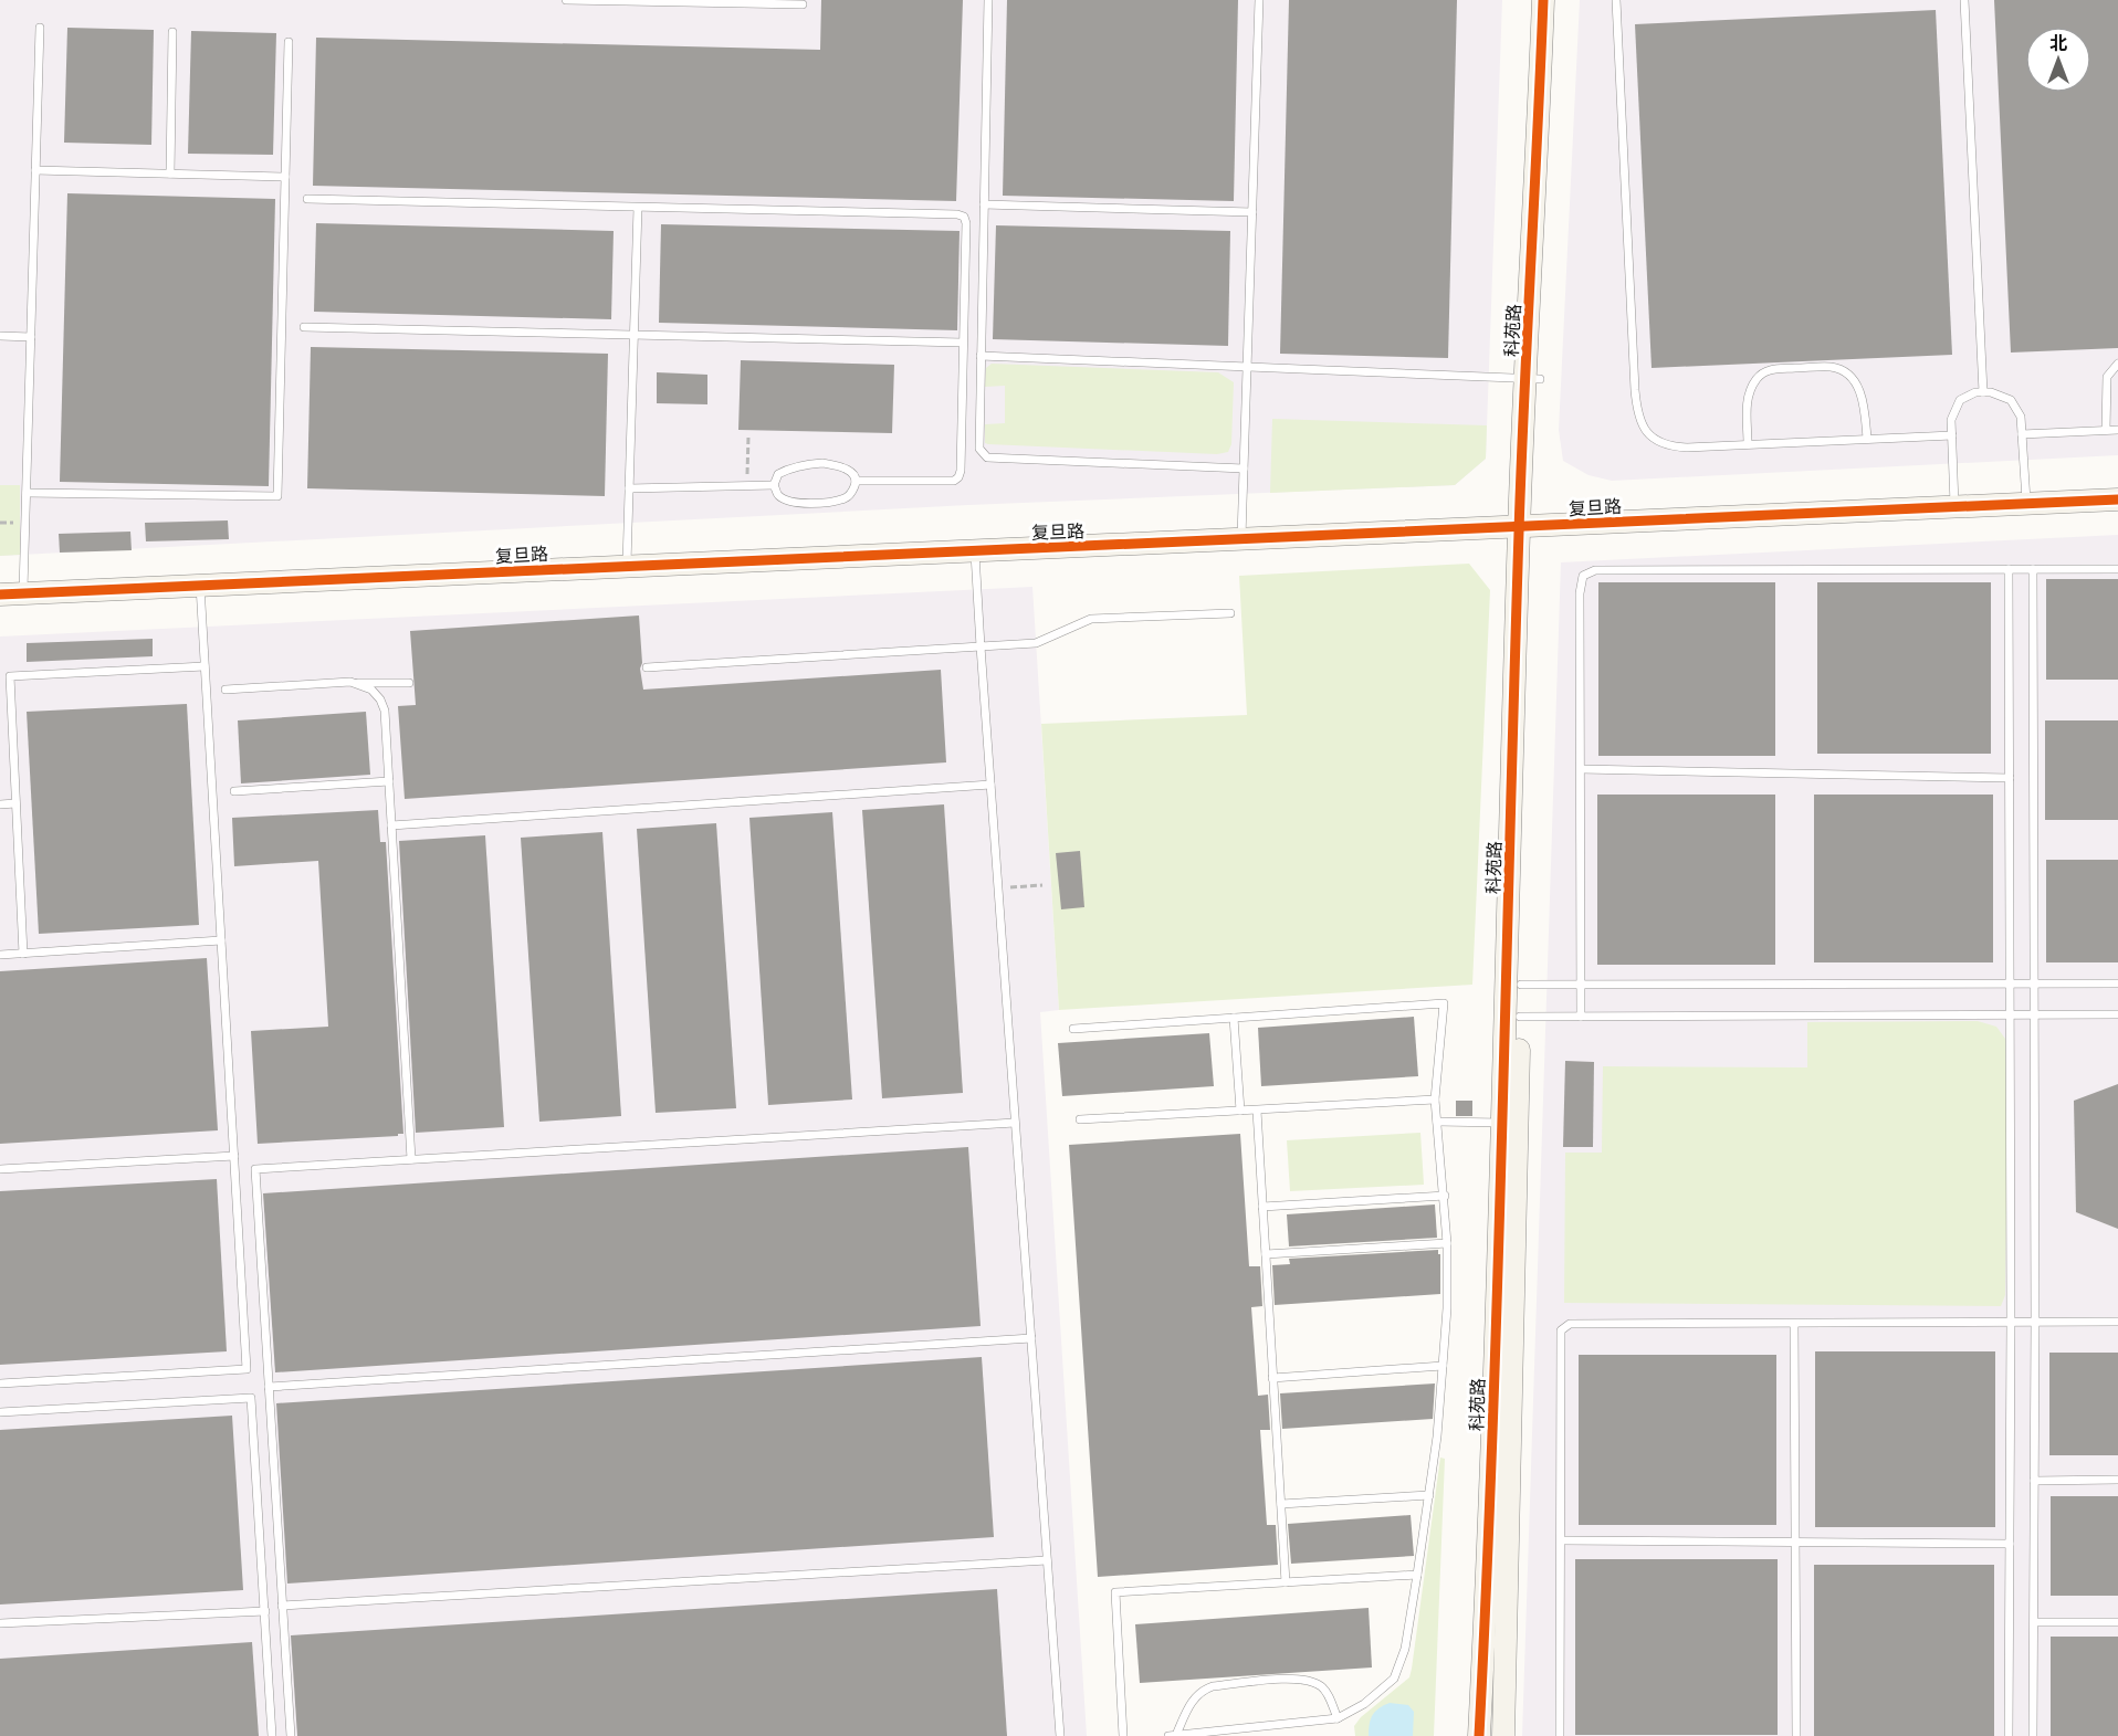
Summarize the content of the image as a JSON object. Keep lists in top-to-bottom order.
{
  "streets": {
    "street": ["科苑路", "复旦路"]
  },
  "crossings": [
    ["科苑路", "复旦路"]
  ],
  "north": "top"
}
